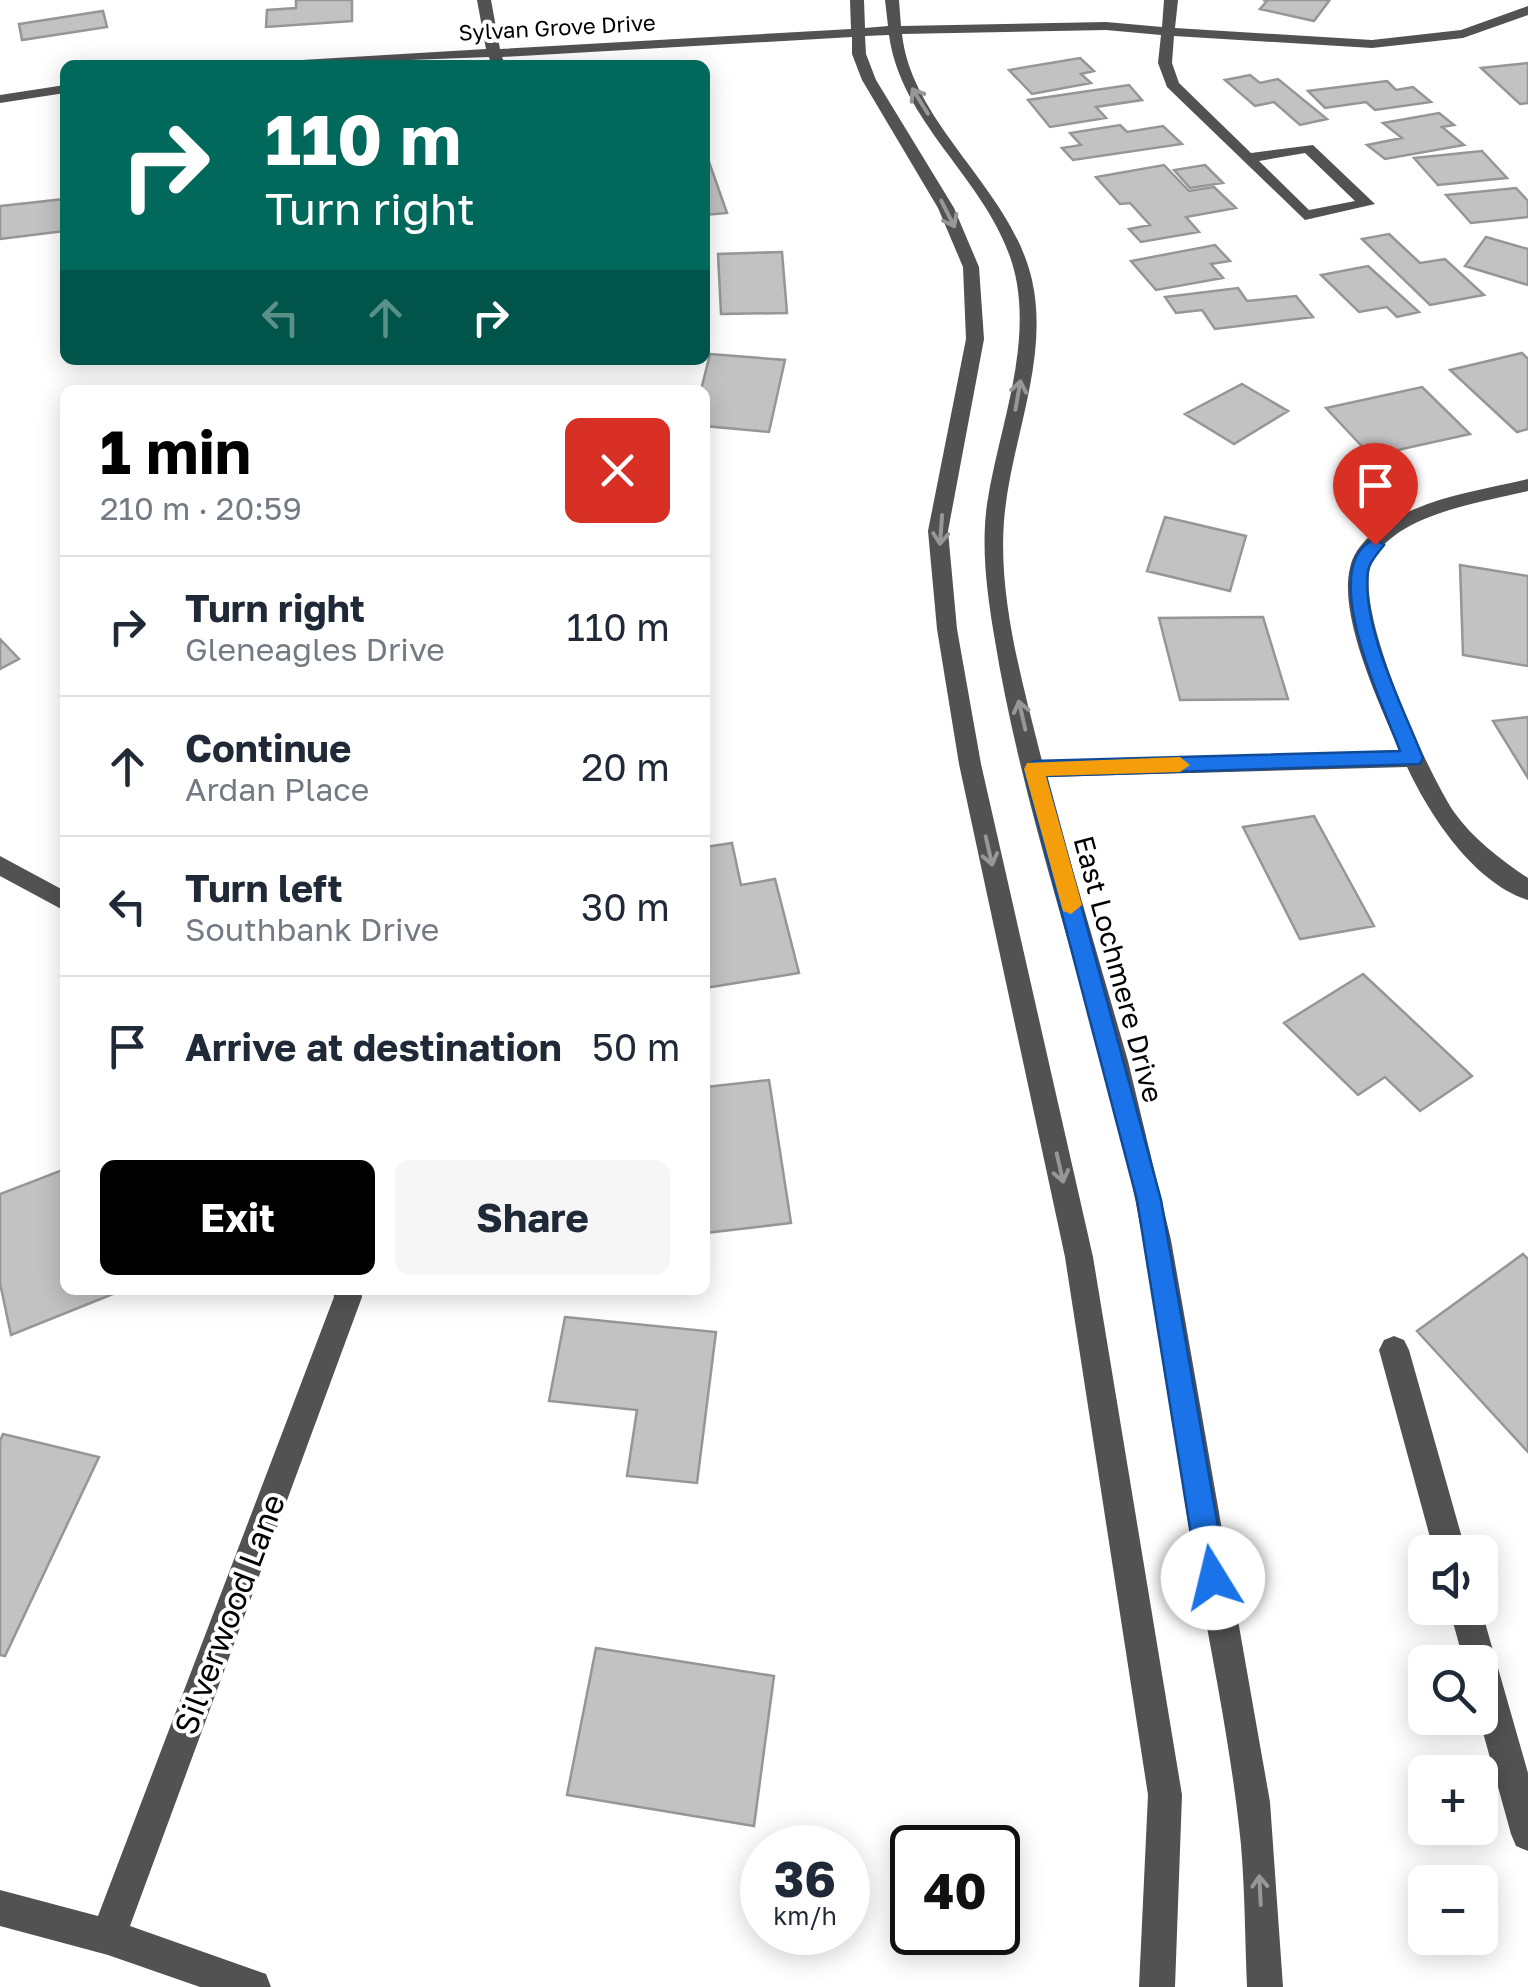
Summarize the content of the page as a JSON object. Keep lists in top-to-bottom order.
{
  "streets": {
    "street": ["Sylvan Grove Drive", "East Lochmere Drive", "Silverwood Lane"]
  },
  "crossings": [
    ["Sylvan Grove Drive", "East Lochmere Drive"]
  ],
  "page": {
    "turn": ["110 m", "Turn right"],
    "heading": ["1 min", "210 m · 20:59"],
    "list": [
      {
        "name": "Turn right",
        "note": "Gleneagles Drive",
        "value": "110 m"
      },
      {
        "name": "Continue",
        "note": "Ardan Place",
        "value": "20 m"
      },
      {
        "name": "Turn left",
        "note": "Southbank Drive",
        "value": "30 m"
      },
      {
        "name": "Arrive at destination",
        "value": "50 m"
      }
    ],
    "buttons": ["Exit", "Share"],
    "map_buttons": ["+", "−"],
    "speed": "36 km/h",
    "limit": "40"
  }
}
